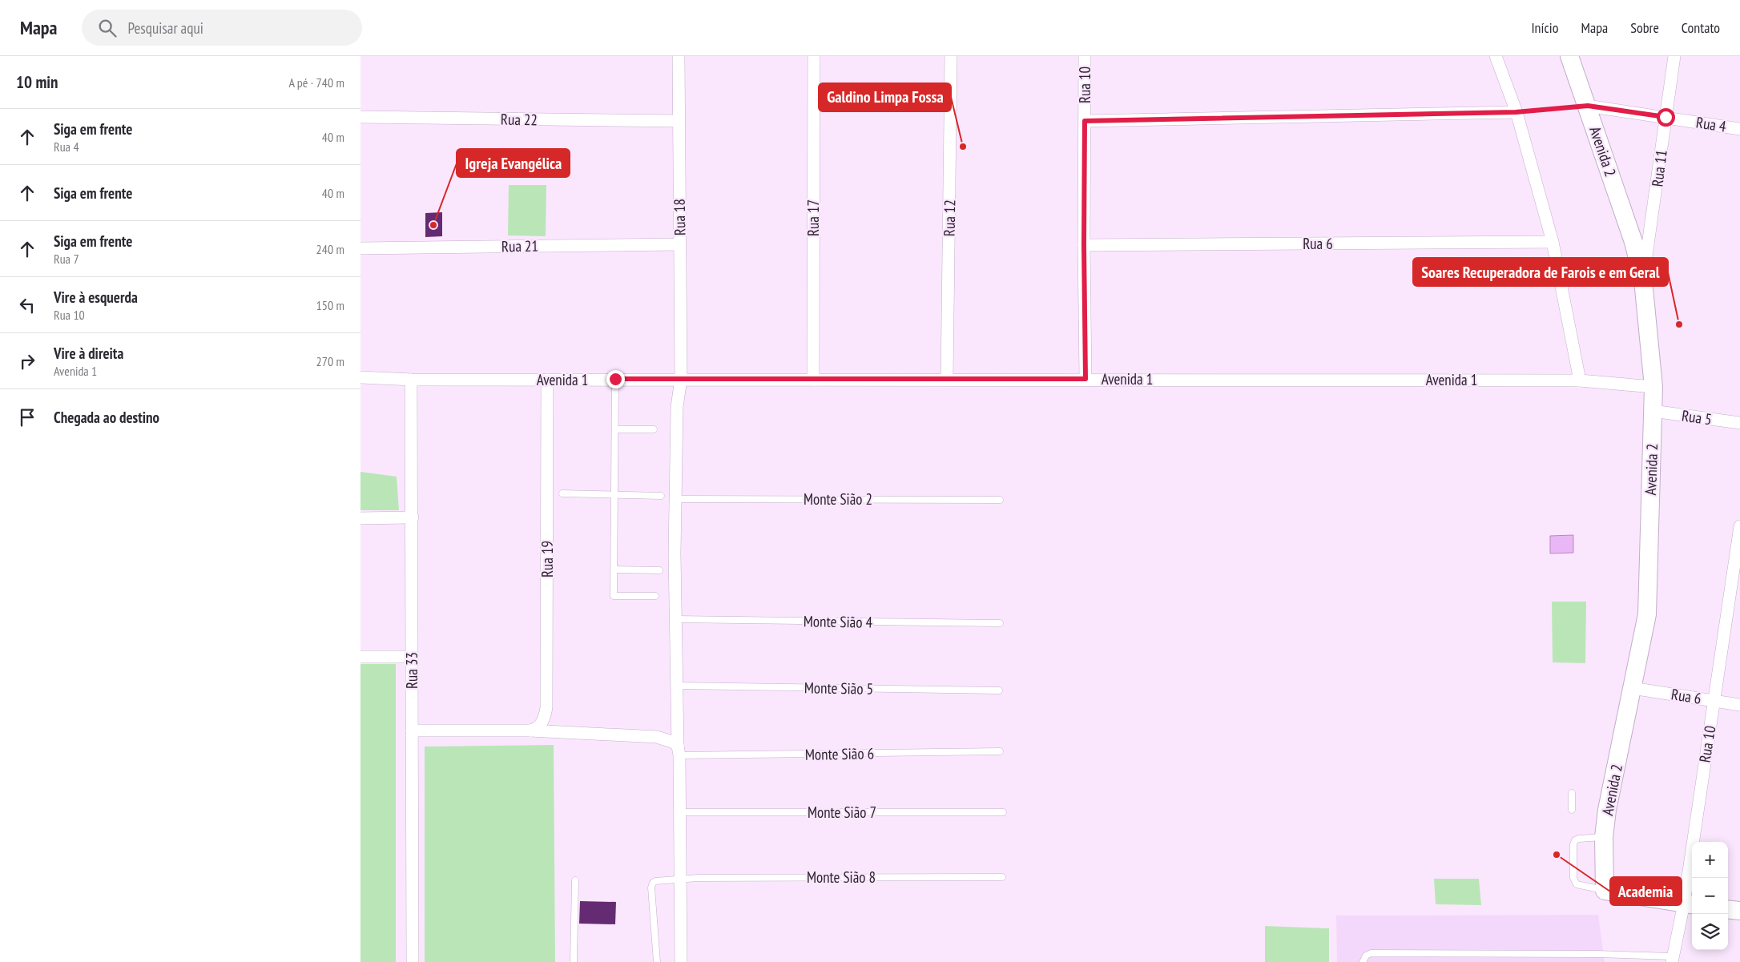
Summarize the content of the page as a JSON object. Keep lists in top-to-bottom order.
{
  "streets": {
    "street": [
      "Rua 10",
      "Rua 22",
      "Rua 4",
      "Avenida 2",
      "Rua 11",
      "Rua 18",
      "Rua 17",
      "Rua 12",
      "Rua 6",
      "Rua 21",
      "Avenida 1",
      "Rua 5",
      "Rua 19",
      "Rua 33"
    ],
    "lane": [
      "Monte Sião 2",
      "Monte Sião 4",
      "Monte Sião 5",
      "Monte Sião 6",
      "Monte Sião 7",
      "Monte Sião 8"
    ]
  },
  "crossings": [
    ["Rua 10", "Rua 6"],
    ["Rua 10", "Avenida 1"],
    ["Rua 22", "Rua 18"],
    ["Rua 4", "Avenida 2"],
    ["Rua 4", "Rua 11"],
    ["Avenida 2", "Rua 11"],
    ["Avenida 2", "Rua 6"],
    ["Avenida 2", "Avenida 1"],
    ["Avenida 2", "Rua 5"],
    ["Rua 18", "Rua 21"],
    ["Rua 18", "Avenida 1"],
    ["Rua 18", "Monte Sião 2"],
    ["Rua 18", "Monte Sião 4"],
    ["Rua 18", "Monte Sião 5"],
    ["Rua 18", "Monte Sião 6"],
    ["Rua 18", "Monte Sião 7"],
    ["Rua 18", "Monte Sião 8"],
    ["Rua 17", "Avenida 1"],
    ["Rua 12", "Avenida 1"],
    ["Avenida 1", "Rua 19"],
    ["Avenida 1", "Rua 33"]
  ],
  "places": [
    "Galdino Limpa Fossa",
    "Igreja Evangélica",
    "Soares Recuperadora de Farois e em Geral",
    "Academia"
  ],
  "page": {
    "header": "Mapa",
    "search": "Pesquisar aqui",
    "nav": [
      "Início",
      "Mapa",
      "Sobre",
      "Contato"
    ],
    "heading": ["10 min", "A pé · 740 m"],
    "list": [
      ["Siga em frente", "Rua 4", "40 m"],
      ["Siga em frente", "40 m"],
      ["Siga em frente", "Rua 7", "240 m"],
      ["Vire à esquerda", "Rua 10", "150 m"],
      ["Vire à direita", "Avenida 1", "270 m"],
      "Chegada ao destino"
    ],
    "map_buttons": ["+", "−"]
  }
}
